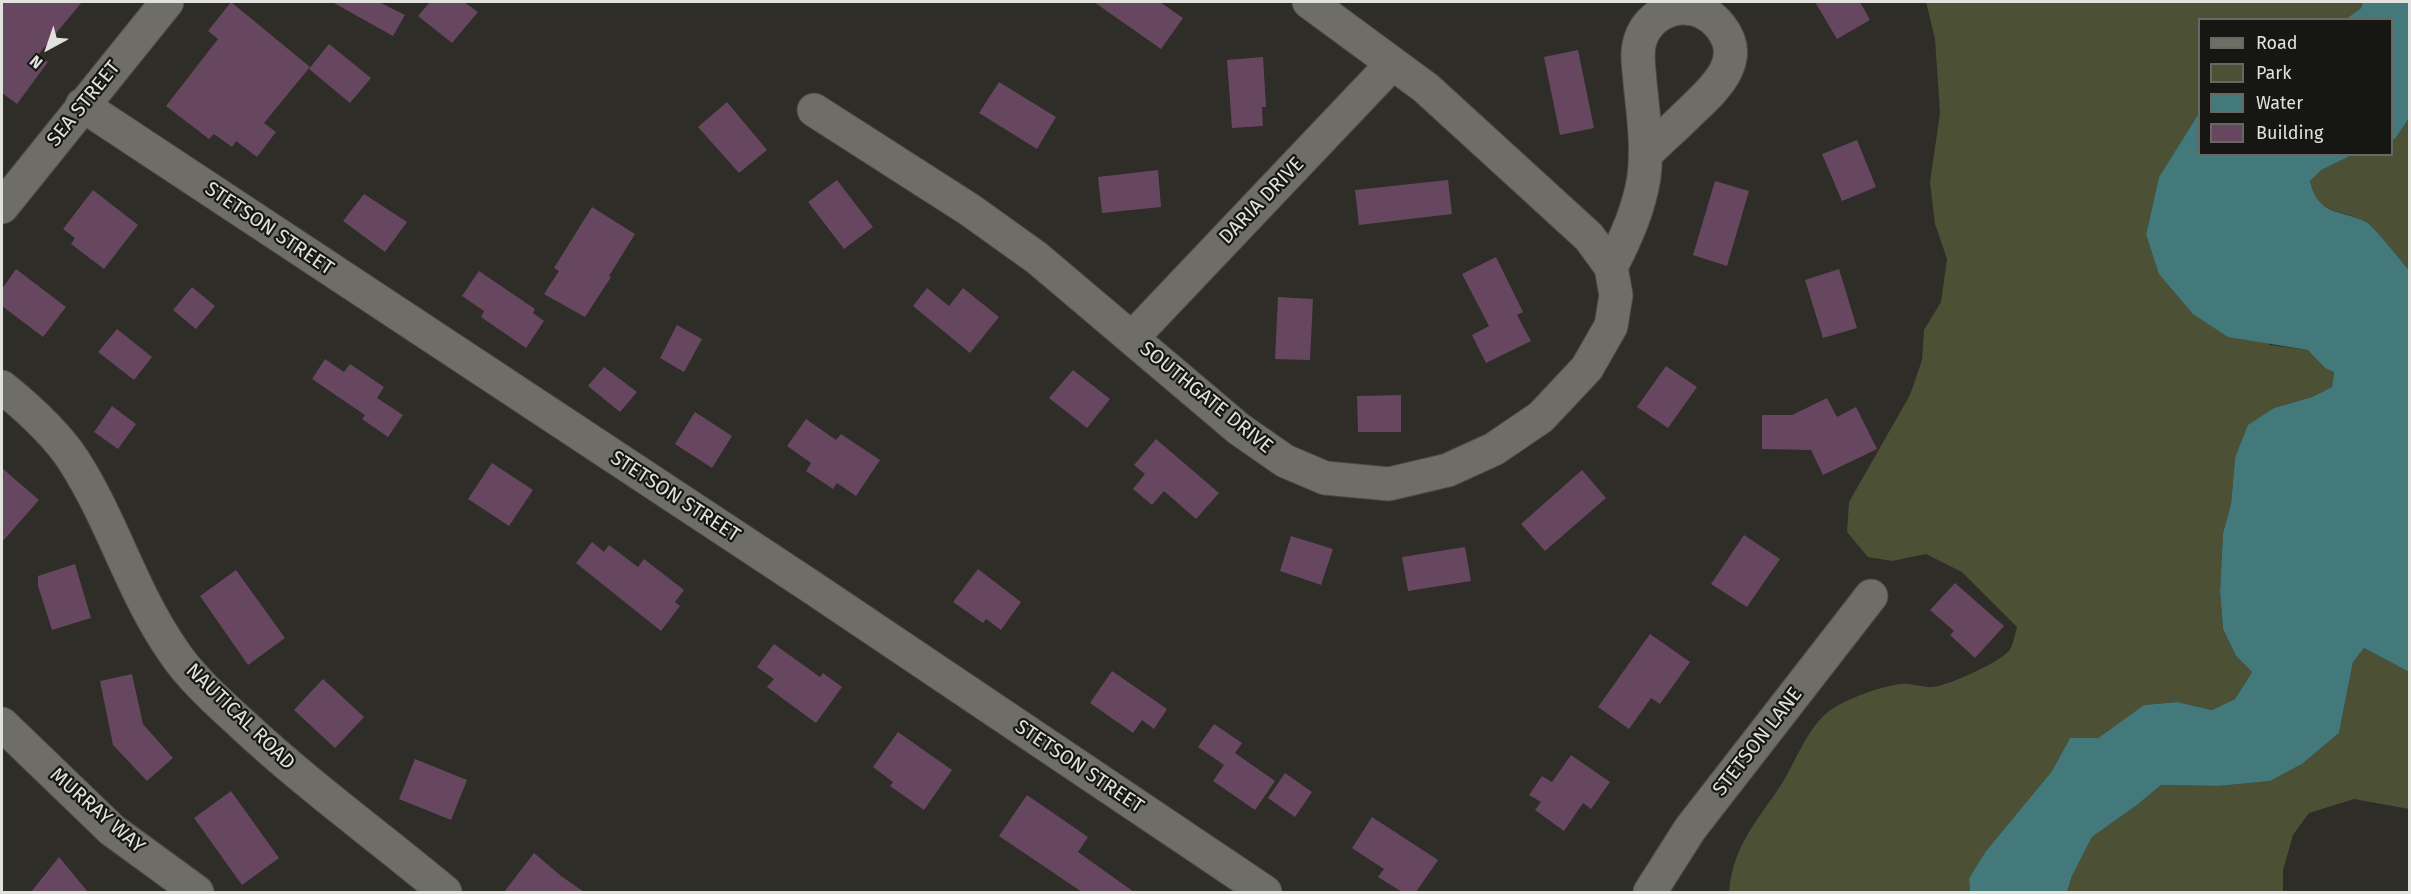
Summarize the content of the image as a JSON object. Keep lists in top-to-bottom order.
{
  "streets": {
    "street": [
      "SEA STREET",
      "DARIA DRIVE",
      "STETSON STREET",
      "SOUTHGATE DRIVE",
      "NAUTICAL ROAD",
      "STETSON LANE",
      "MURRAY WAY"
    ]
  },
  "crossings": [
    ["SEA STREET", "STETSON STREET"],
    ["DARIA DRIVE", "SOUTHGATE DRIVE"]
  ],
  "legend": [
    "Road",
    "Park",
    "Water",
    "Building"
  ],
  "north": "bottom left"
}
